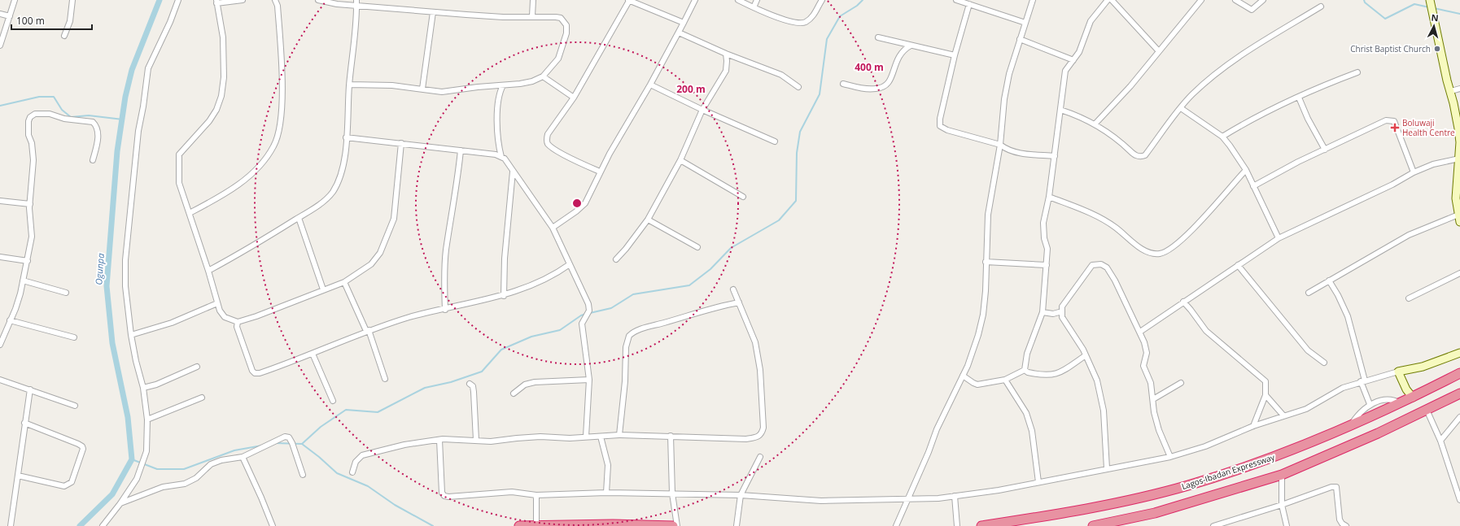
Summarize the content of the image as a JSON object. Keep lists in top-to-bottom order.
{
  "streets": {
    "highway": ["Lagos-Ibadan Expressway"]
  },
  "water": ["Ogunpa"],
  "places": {
    "other": ["Christ Baptist Church"],
    "health": ["Boluwaji Health Centre"]
  },
  "scale_bar": "100 m",
  "north": "top",
  "rings": ["400 m", "200 m"]
}
